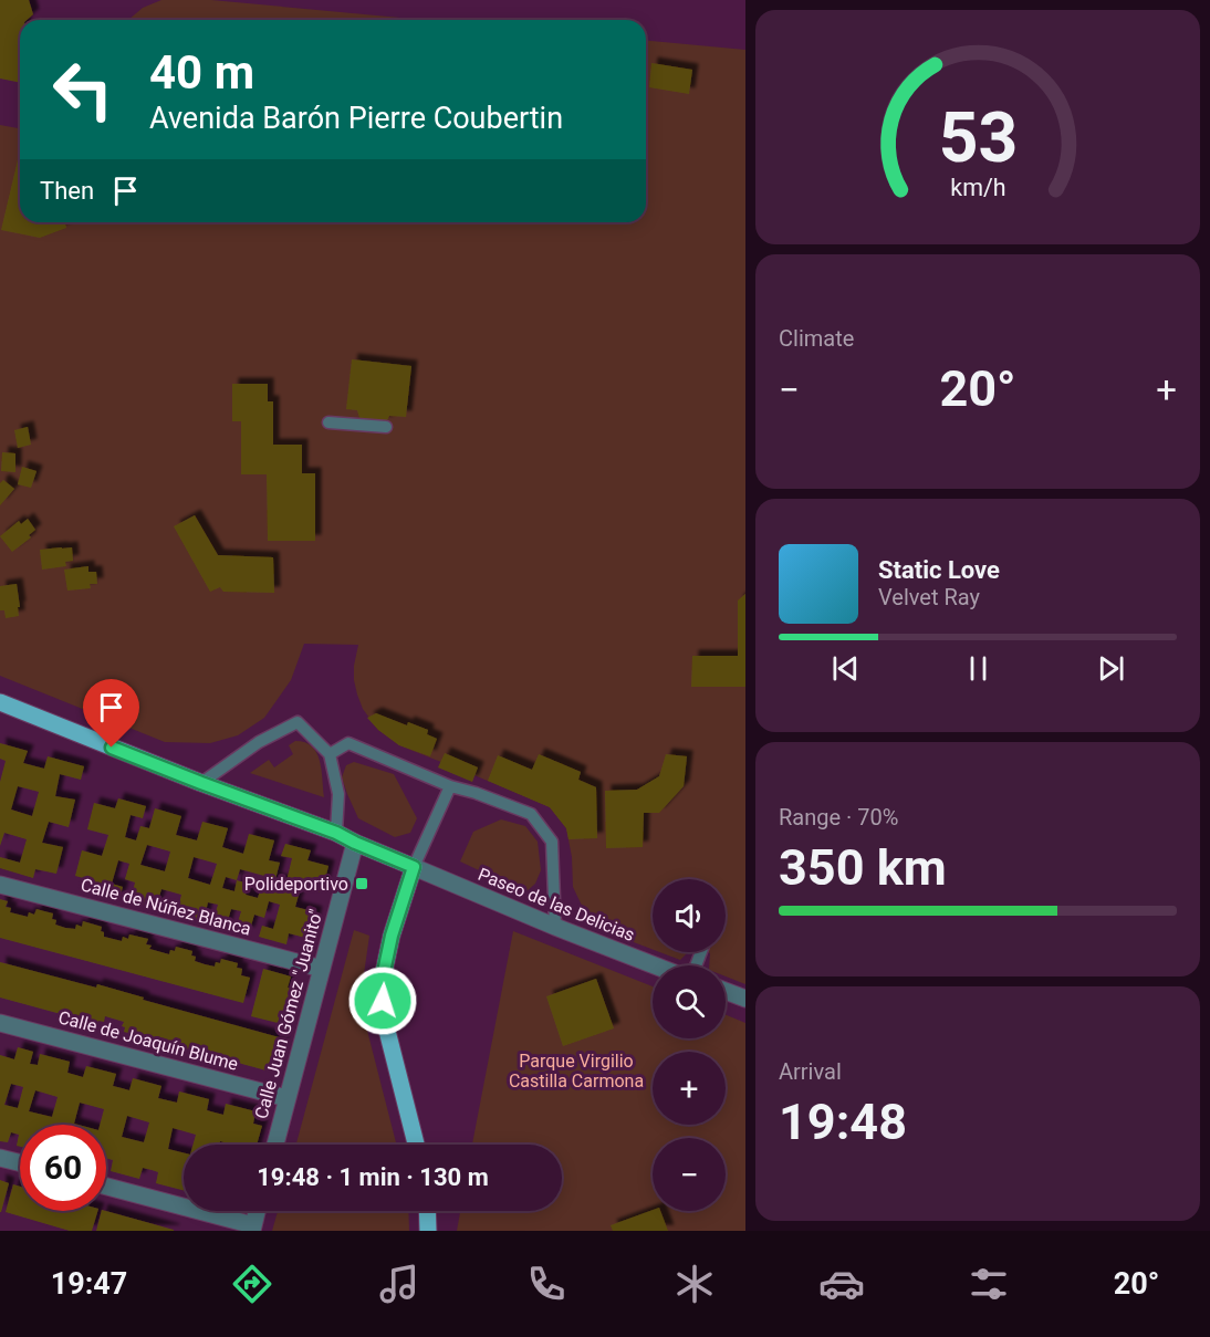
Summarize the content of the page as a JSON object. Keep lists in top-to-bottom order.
{
  "streets": {
    "street": [
      "Paseo de las Delicias",
      "Calle de Núñez Blanca",
      "Calle Juan Gómez \"Juanito\"",
      "Calle de Joaquín Blume"
    ]
  },
  "crossings": [
    ["Calle de Núñez Blanca", "Calle Juan Gómez \"Juanito\""],
    ["Calle Juan Gómez \"Juanito\"", "Calle de Joaquín Blume"]
  ],
  "parks": ["Parque Virgilio Castilla Carmona"],
  "places": {
    "transit": ["Polideportivo"]
  },
  "page": {
    "turn": ["40 m", "Avenida Barón Pierre Coubertin"],
    "then": "Then",
    "tile": [
      "Climate",
      ["Range · 70%", "350 km"],
      ["Arrival", "19:48"]
    ],
    "heat": ["−", "20°", "+"],
    "song": ["Static Love", "Velvet Ray"],
    "map_buttons": ["+", "−"],
    "limit": "60",
    "trip": "19:48 · 1 min · 130 m",
    "tabs": ["19:47", "20°"],
    "gauge": ["53", "km/h"]
  }
}
